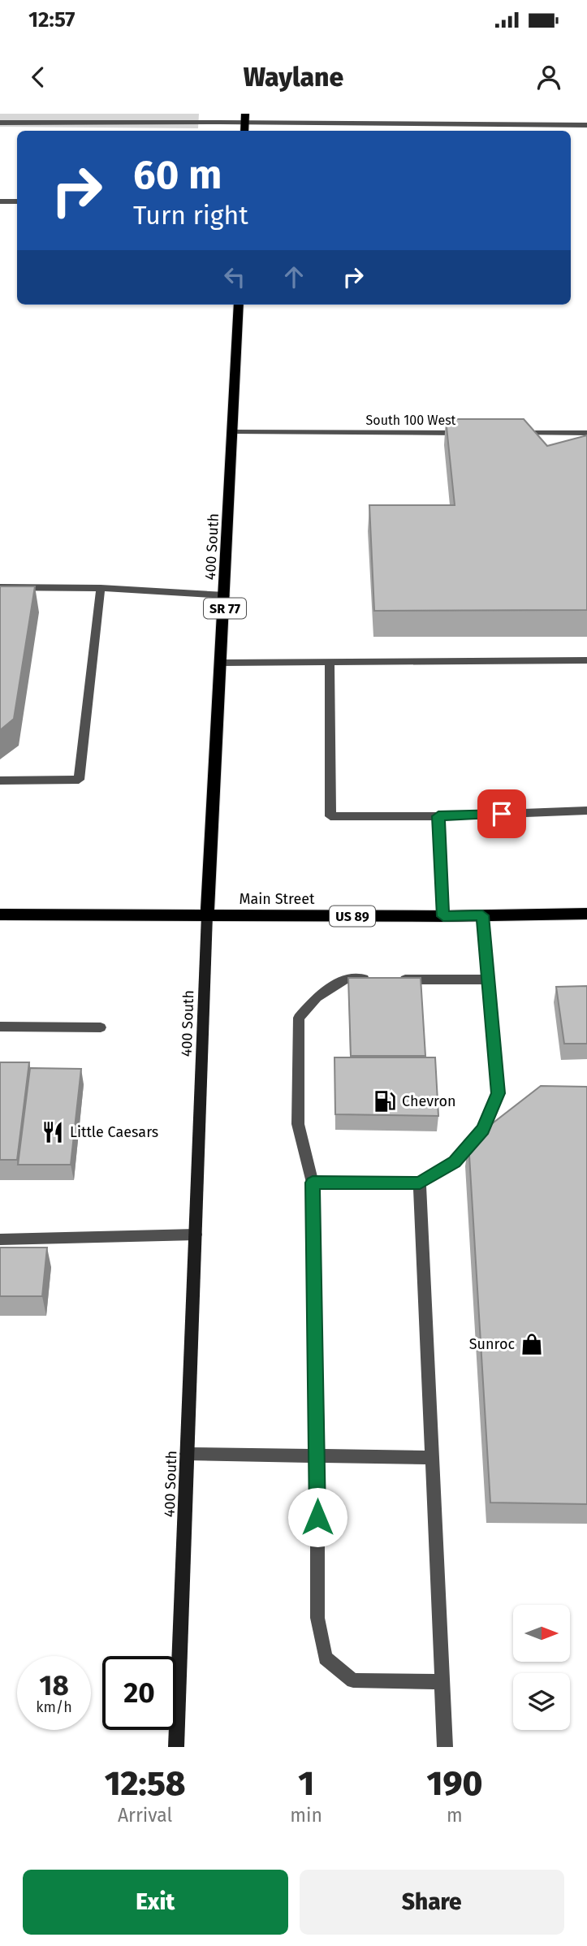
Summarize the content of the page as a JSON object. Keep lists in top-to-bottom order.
{
  "streets": {
    "main road": [
      "400 South",
      "SR 77",
      "Main Street",
      "US 89"
    ],
    "street": ["South 100 West"]
  },
  "crossings": [
    ["South 100 West", "400 South"],
    ["400 South", "Main Street"]
  ],
  "places": {
    "fuel station": ["Chevron"],
    "restaurant": ["Little Caesars"],
    "shop": ["Sunroc"]
  },
  "north": "right",
  "page": {
    "status": "12:57",
    "header": "Waylane",
    "turn": ["60 m", "Turn right"],
    "speed": "18 km/h",
    "limit": "20",
    "eta": [
      "12:58",
      "Arrival",
      "1",
      "min",
      "190",
      "m"
    ],
    "buttons": ["Exit", "Share"]
  }
}
